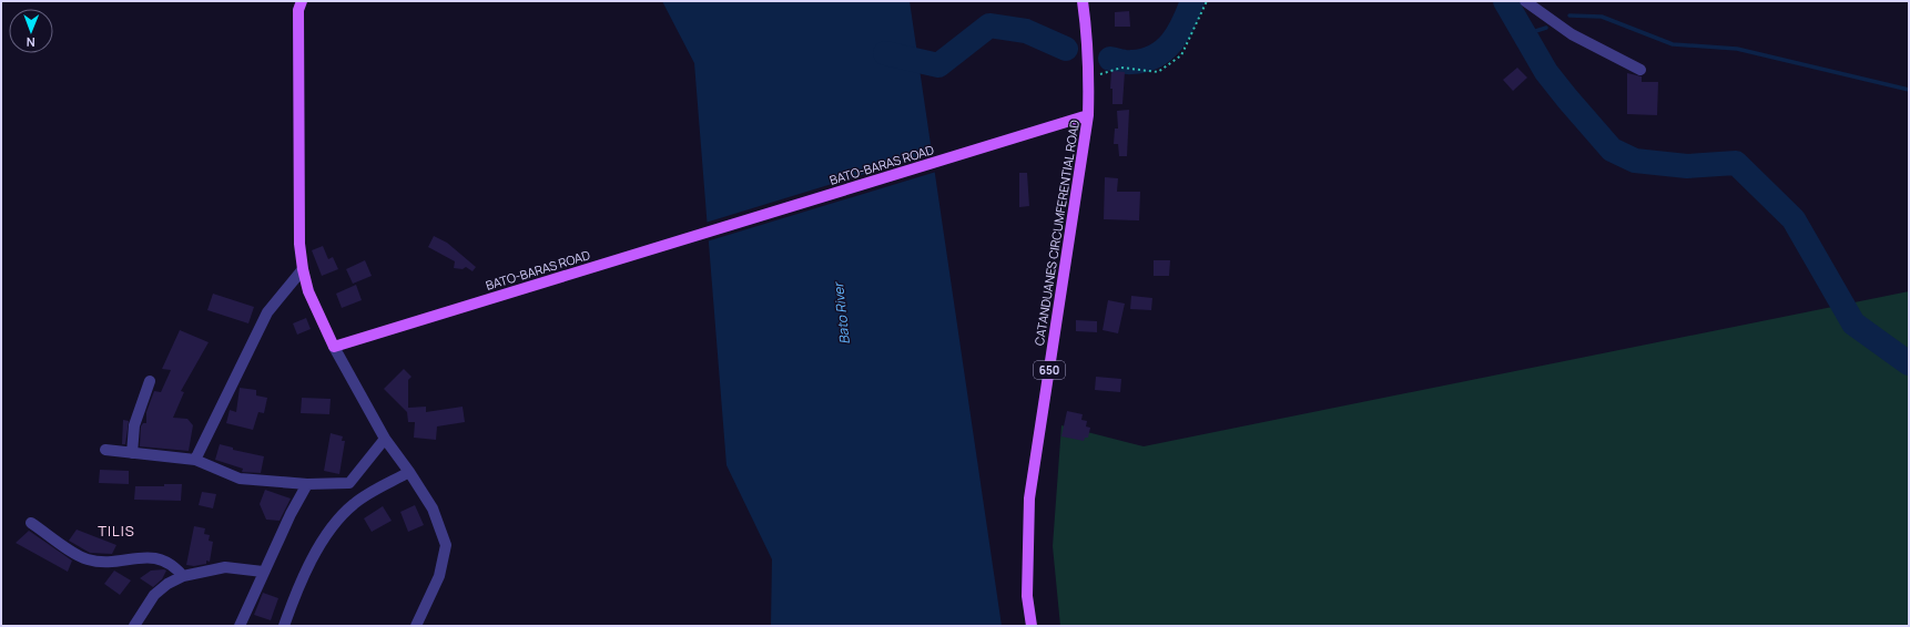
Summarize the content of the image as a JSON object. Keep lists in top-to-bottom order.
{
  "streets": {
    "main road": ["BATO-BARAS ROAD", "CATANDUANES CIRCUMFERENTIAL ROAD", "650"]
  },
  "crossings": [
    ["BATO-BARAS ROAD", "CATANDUANES CIRCUMFERENTIAL ROAD"]
  ],
  "districts": ["TILIS"],
  "water": ["Bato River"],
  "north": "bottom"
}
